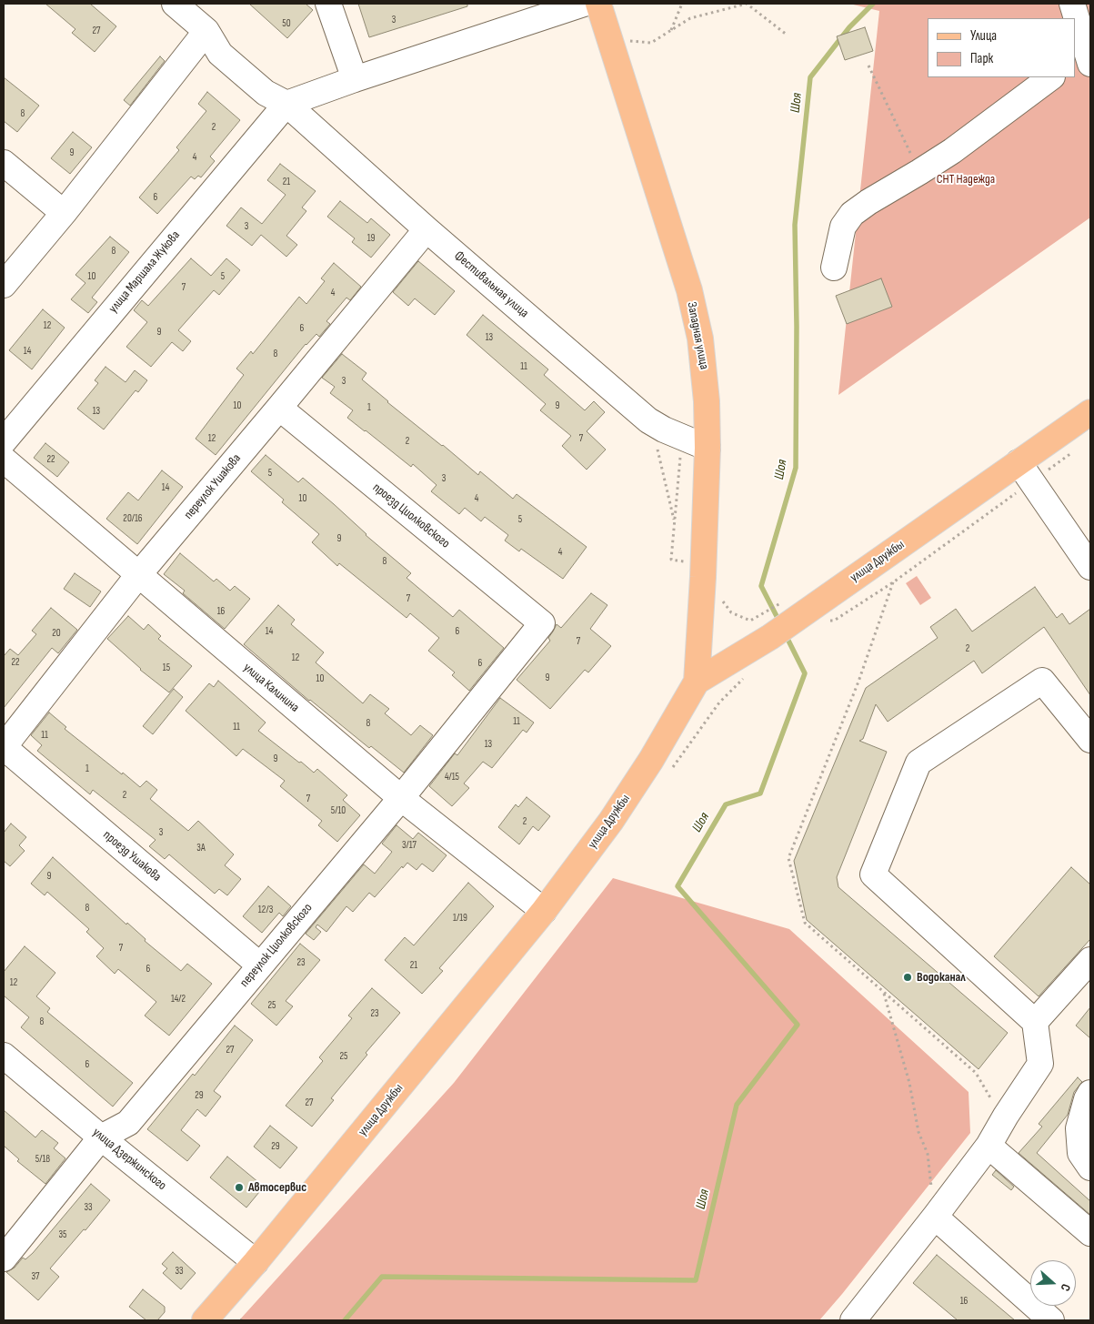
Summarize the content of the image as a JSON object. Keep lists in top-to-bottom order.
{
  "streets": {
    "main road": ["Западная улица", "улица Дружбы"],
    "street": [
      "улица Маршала Жукова",
      "Фестивальная улица",
      "переулок Ушакова",
      "проезд Циолковского",
      "улица Калинина",
      "проезд Ушакова",
      "переулок Циолковского",
      "улица Дзержинского"
    ]
  },
  "crossings": [
    ["улица Маршала Жукова", "Фестивальная улица"],
    ["Фестивальная улица", "Западная улица"],
    ["Фестивальная улица", "переулок Ушакова"],
    ["Западная улица", "улица Дружбы"],
    ["переулок Ушакова", "проезд Циолковского"],
    ["переулок Ушакова", "улица Калинина"],
    ["переулок Ушакова", "проезд Ушакова"],
    ["проезд Циолковского", "переулок Циолковского"],
    ["улица Дружбы", "улица Калинина"],
    ["улица Дружбы", "улица Дзержинского"],
    ["улица Калинина", "переулок Циолковского"],
    ["проезд Ушакова", "переулок Циолковского"],
    ["переулок Циолковского", "улица Дзержинского"]
  ],
  "water": ["Шоя"],
  "parks": ["СНТ Надежда"],
  "places": ["Водоканал", "Автосервис"],
  "house_numbers": [
    "3",
    "50",
    "27",
    "8",
    "2",
    "9",
    "4",
    "21",
    "6",
    "3",
    "19",
    "8",
    "10",
    "5",
    "7",
    "4",
    "12",
    "6",
    "9",
    "13",
    "14",
    "8",
    "11",
    "3",
    "10",
    "9",
    "1",
    "13",
    "12",
    "7",
    "2",
    "22",
    "5",
    "3",
    "14",
    "10",
    "4",
    "20/16",
    "5",
    "9",
    "4",
    "8",
    "7",
    "16",
    "14",
    "6",
    "20",
    "7",
    "2",
    "12",
    "22",
    "6",
    "15",
    "9",
    "10",
    "11",
    "8",
    "11",
    "11",
    "13",
    "9",
    "1",
    "4/15",
    "2",
    "7",
    "5/10",
    "2",
    "3",
    "3/17",
    "3А",
    "9",
    "8",
    "12/3",
    "1/19",
    "7",
    "23",
    "21",
    "6",
    "12",
    "14/2",
    "25",
    "23",
    "8",
    "27",
    "25",
    "6",
    "29",
    "27",
    "29",
    "5/18",
    "33",
    "35",
    "33",
    "37",
    "16"
  ],
  "legend": ["Улица", "Парк"],
  "north": "right"
}
